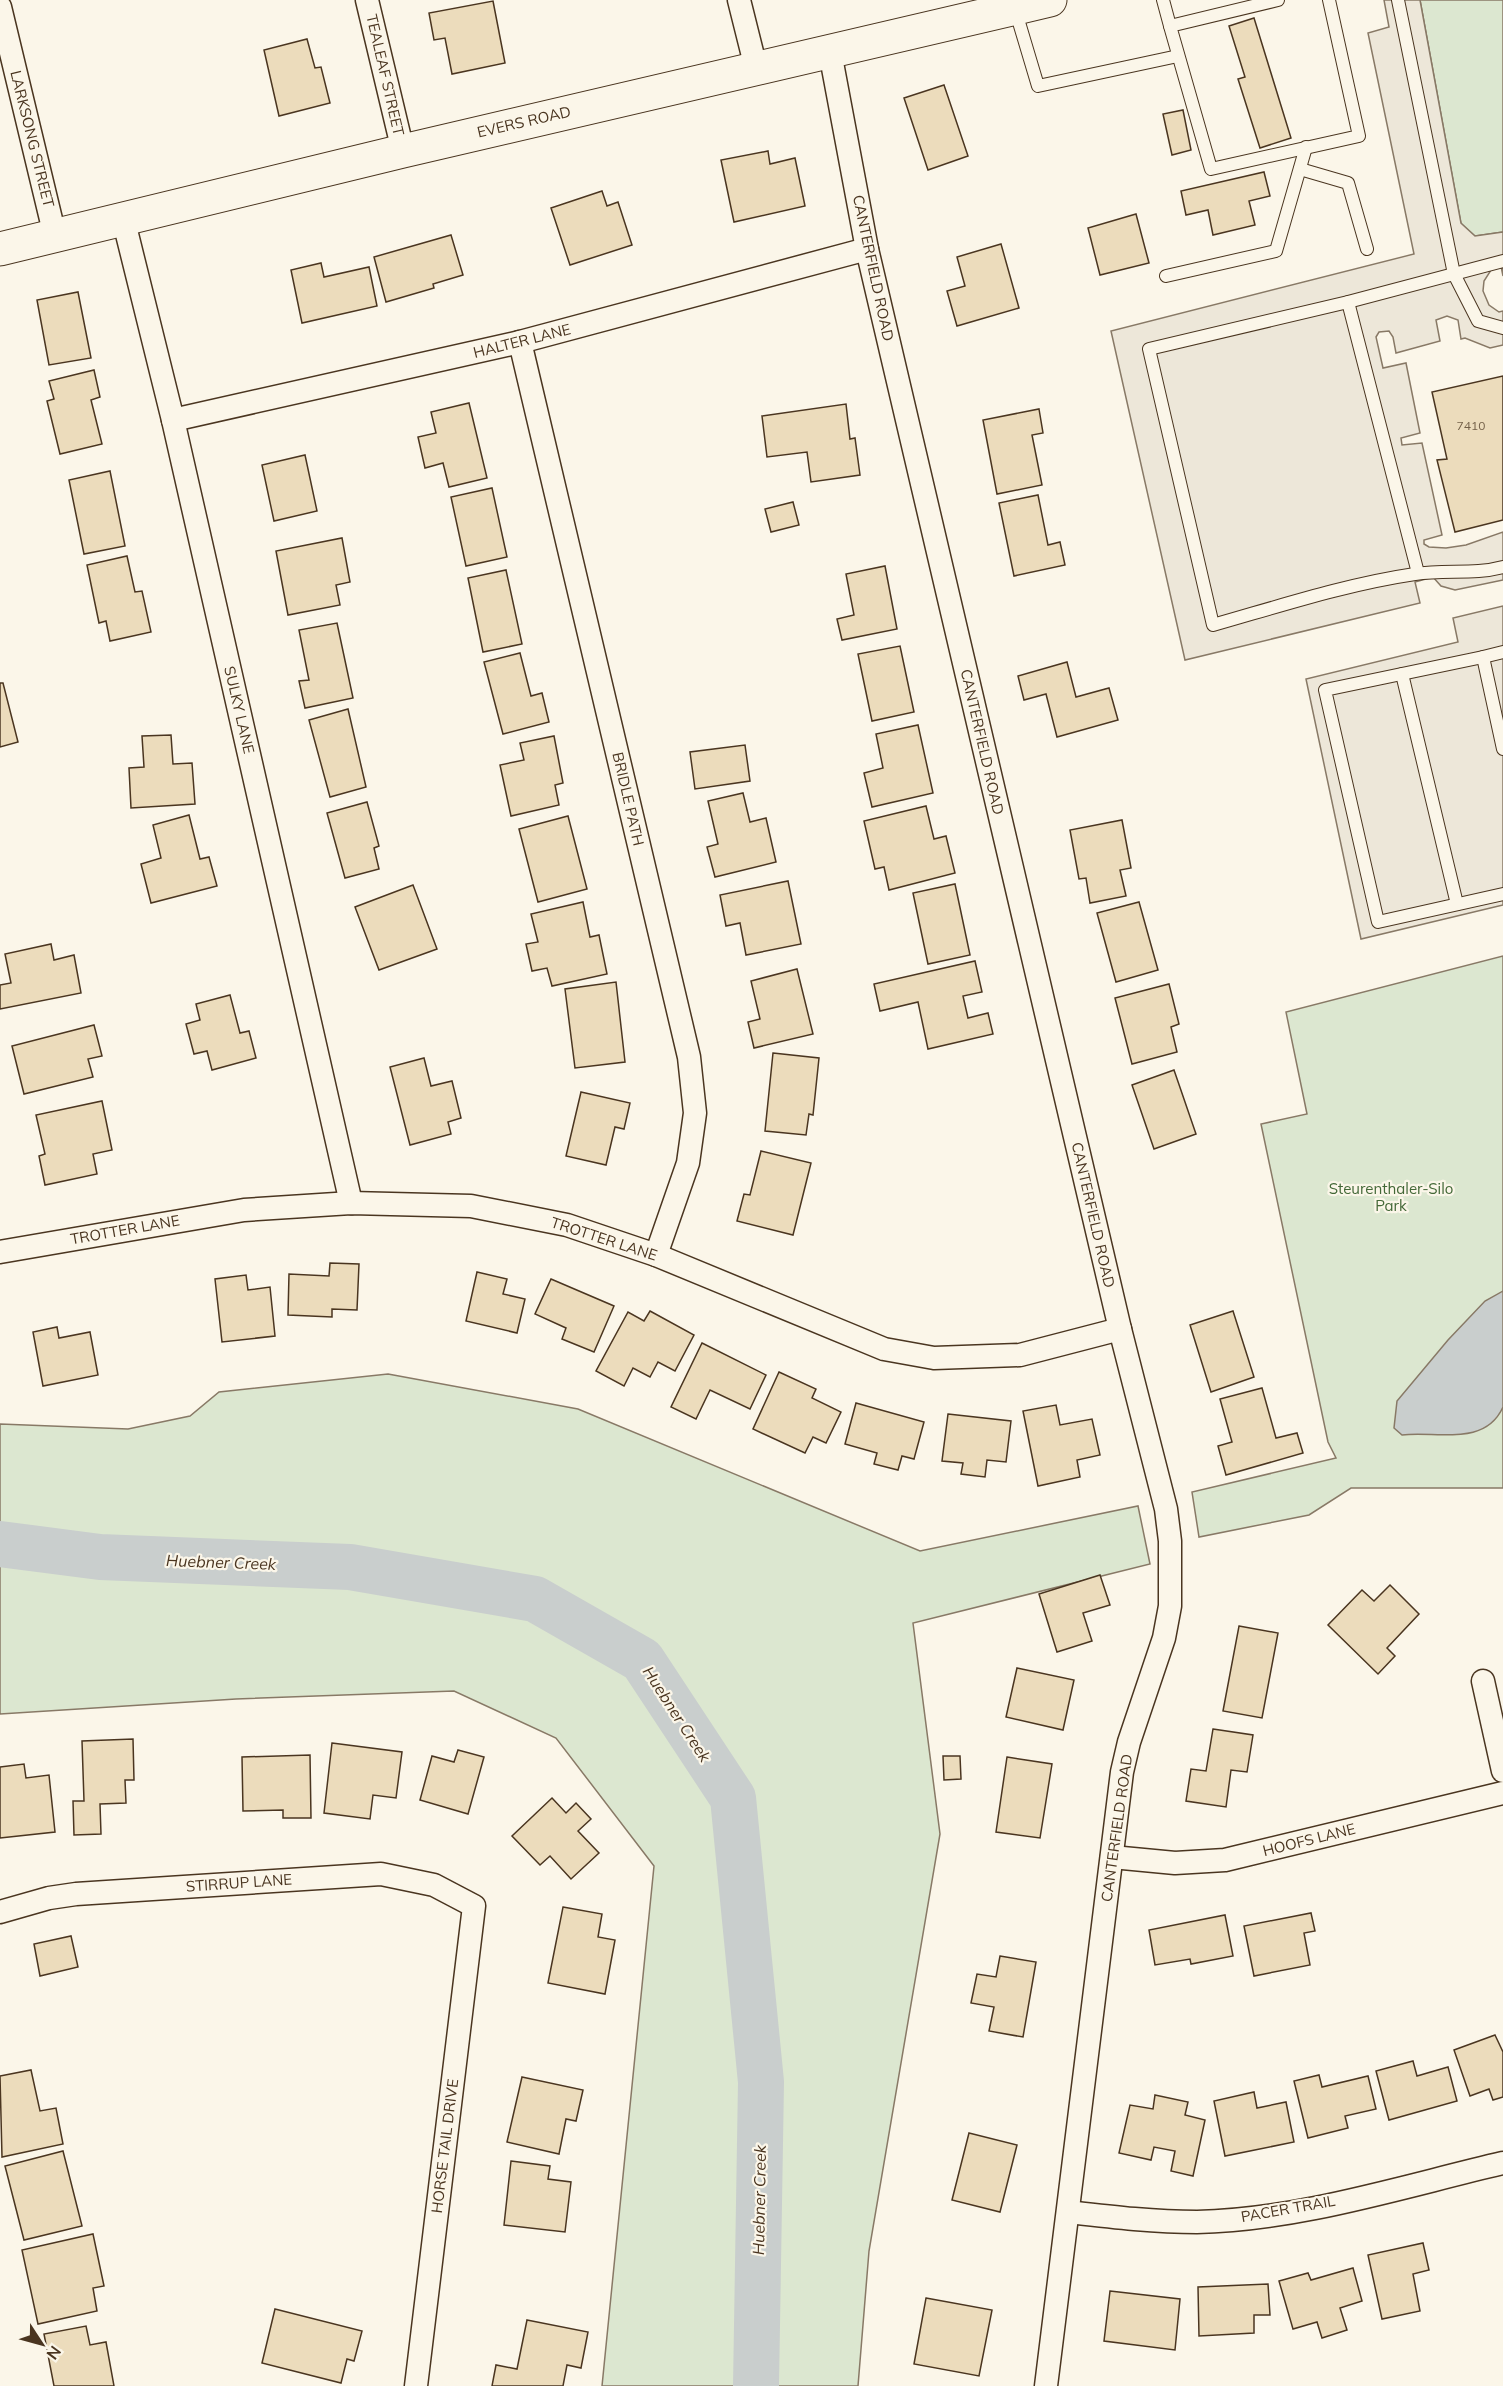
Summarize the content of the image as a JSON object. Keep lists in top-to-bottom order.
{
  "streets": {
    "main road": ["EVERS ROAD"],
    "street": [
      "TEALEAF STREET",
      "LARKSONG STREET",
      "CANTERFIELD ROAD",
      "HALTER LANE",
      "SULKY LANE",
      "BRIDLE PATH",
      "TROTTER LANE",
      "HOOFS LANE",
      "STIRRUP LANE",
      "HORSE TAIL DRIVE",
      "PACER TRAIL"
    ]
  },
  "crossings": [
    ["TEALEAF STREET", "EVERS ROAD"],
    ["EVERS ROAD", "LARKSONG STREET"],
    ["EVERS ROAD", "CANTERFIELD ROAD"],
    ["EVERS ROAD", "SULKY LANE"],
    ["CANTERFIELD ROAD", "HALTER LANE"],
    ["CANTERFIELD ROAD", "TROTTER LANE"],
    ["CANTERFIELD ROAD", "HOOFS LANE"],
    ["CANTERFIELD ROAD", "PACER TRAIL"],
    ["HALTER LANE", "SULKY LANE"],
    ["HALTER LANE", "BRIDLE PATH"],
    ["SULKY LANE", "TROTTER LANE"],
    ["BRIDLE PATH", "TROTTER LANE"],
    ["STIRRUP LANE", "HORSE TAIL DRIVE"]
  ],
  "water": ["Huebner Creek"],
  "parks": ["Steurenthaler-Silo Park"],
  "house_numbers": ["7410"],
  "north": "bottom right"
}
